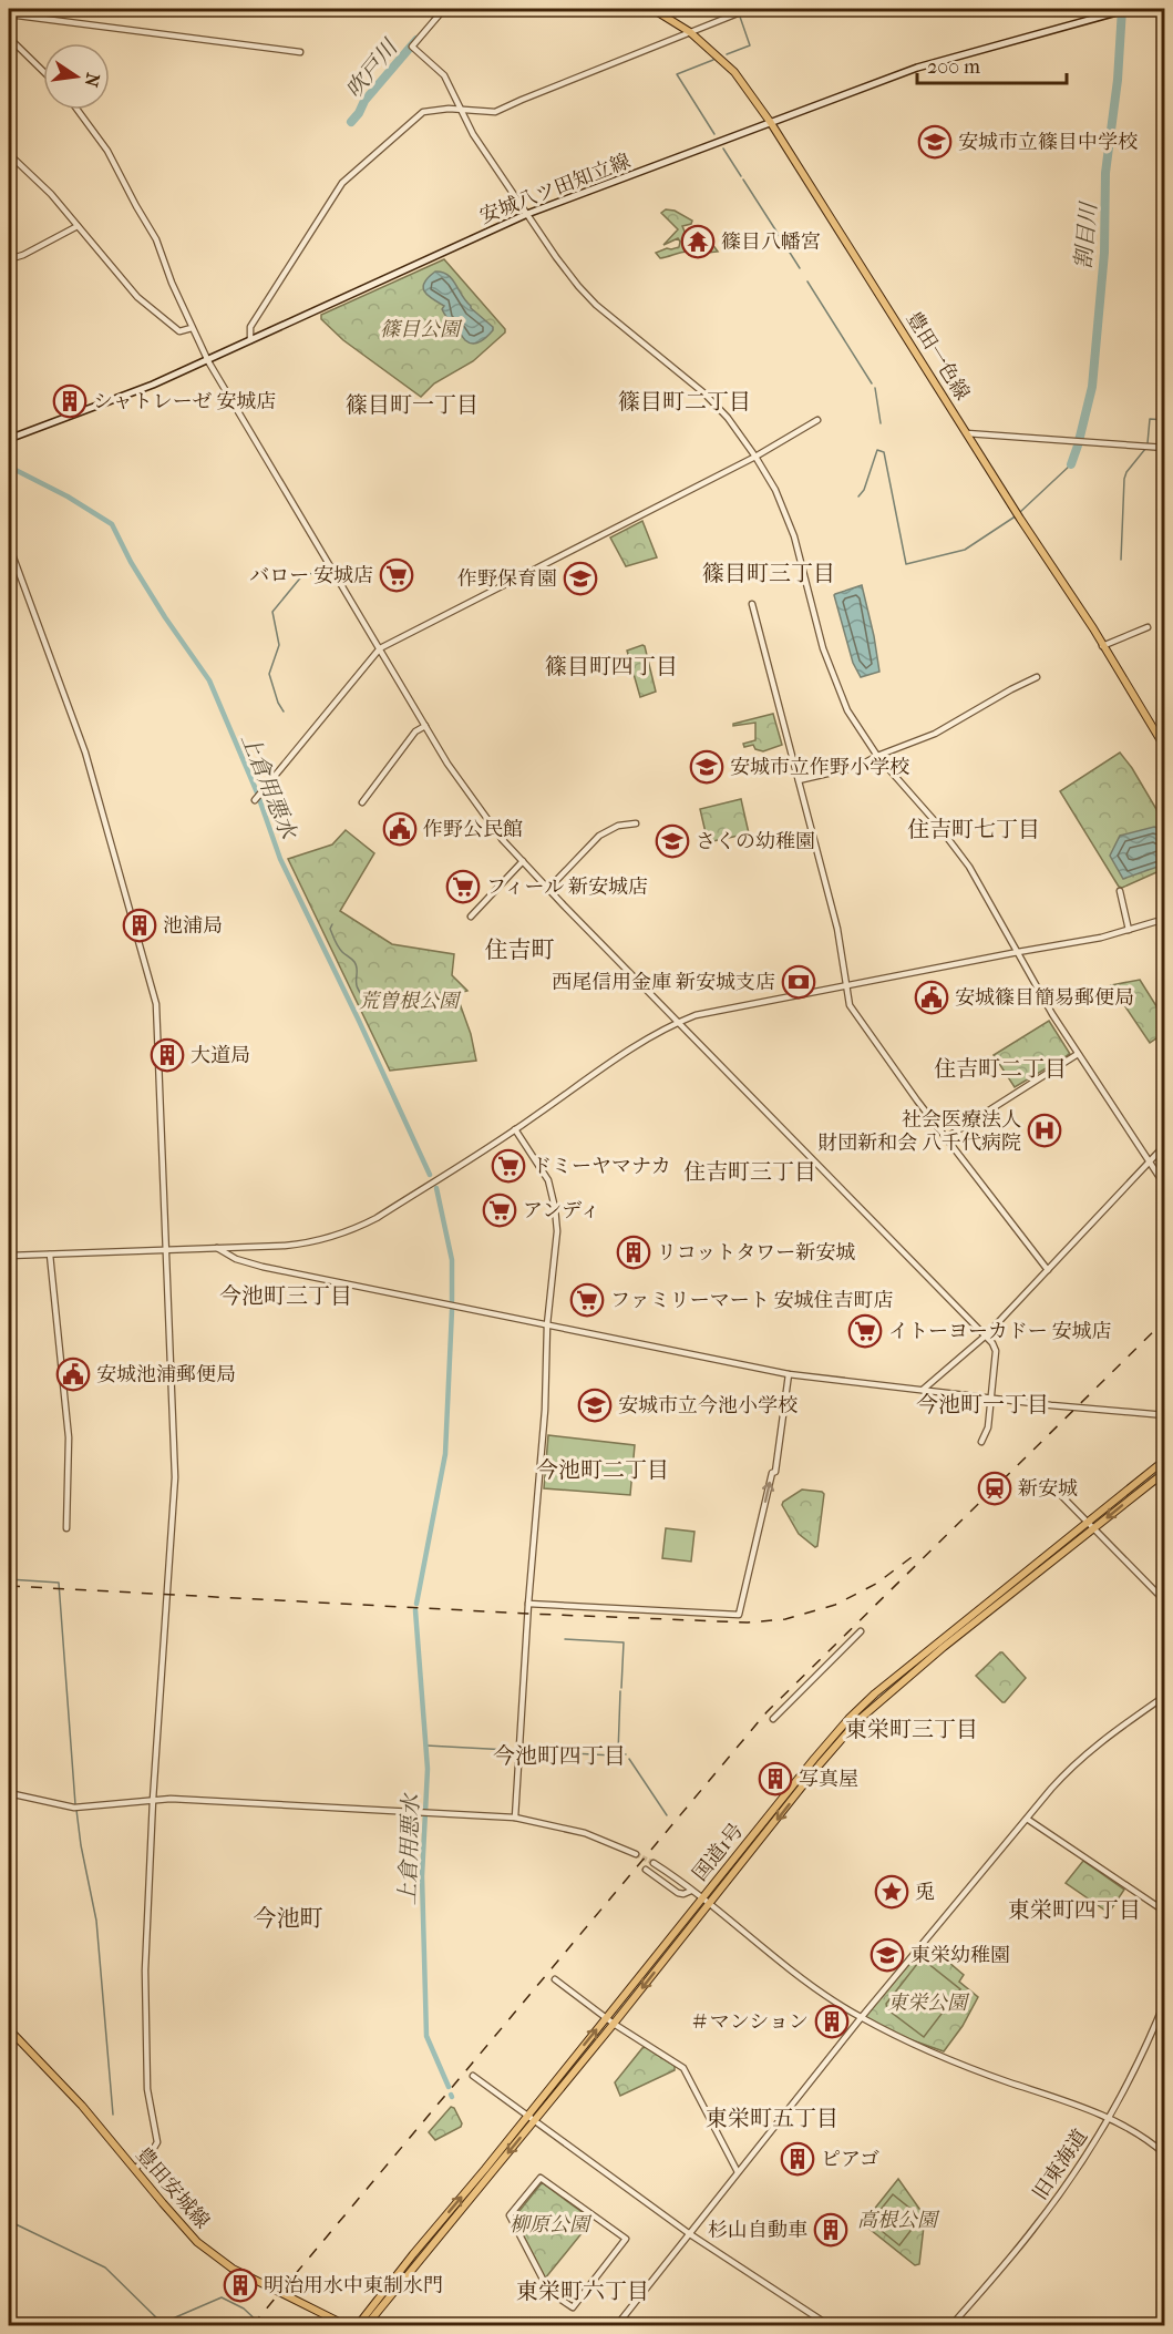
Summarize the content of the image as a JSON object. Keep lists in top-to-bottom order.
{
  "streets": {
    "main road": [
      "安城八ツ田知立線",
      "豊田一色線",
      "国道1号",
      "豊田安城線"
    ],
    "street": ["旧東海道"]
  },
  "crossings": [
    ["安城八ツ田知立線", "豊田一色線"]
  ],
  "districts": [
    "篠目町二丁目",
    "篠目町一丁目",
    "篠目町三丁目",
    "篠目町四丁目",
    "住吉町七丁目",
    "住吉町",
    "住吉町二丁目",
    "住吉町三丁目",
    "今池町三丁目",
    "今池町一丁目",
    "今池町二丁目",
    "東栄町三丁目",
    "今池町四丁目",
    "東栄町四丁目",
    "今池町",
    "東栄町五丁目",
    "東栄町六丁目"
  ],
  "water": ["吹戸川", "割目川", "上倉用悪水"],
  "parks": [
    "篠目公園",
    "荒曽根公園",
    "東栄公園",
    "高根公園",
    "柳原公園"
  ],
  "places": {
    "school or university": [
      "安城市立篠目中学校",
      "作野保育園",
      "安城市立作野小学校",
      "さくの幼稚園",
      "安城市立今池小学校",
      "東栄幼稚園"
    ],
    "temple": ["篠目八幡宮"],
    "building": [
      "シャトレーゼ 安城店",
      "池浦局",
      "大道局",
      "リコットタワー新安城",
      "写真屋",
      "＃マンション",
      "ピアゴ",
      "杉山自動車",
      "明治用水中東制水門"
    ],
    "supermarket": [
      "バロー 安城店",
      "フィール 新安城店",
      "ドミーヤマナカ",
      "アンディ",
      "ファミリーマート 安城住吉町店",
      "イトーヨーカドー 安城店"
    ],
    "public building": ["作野公民館", "安城篠目簡易郵便局", "安城池浦郵便局"],
    "bank": ["西尾信用金庫 新安城支店"],
    "hospital": ["社会医療法人 財団新和会 八千代病院"],
    "station": ["新安城"],
    "place": ["兎"]
  },
  "scale_bar": "200 m",
  "north": "right"
}
